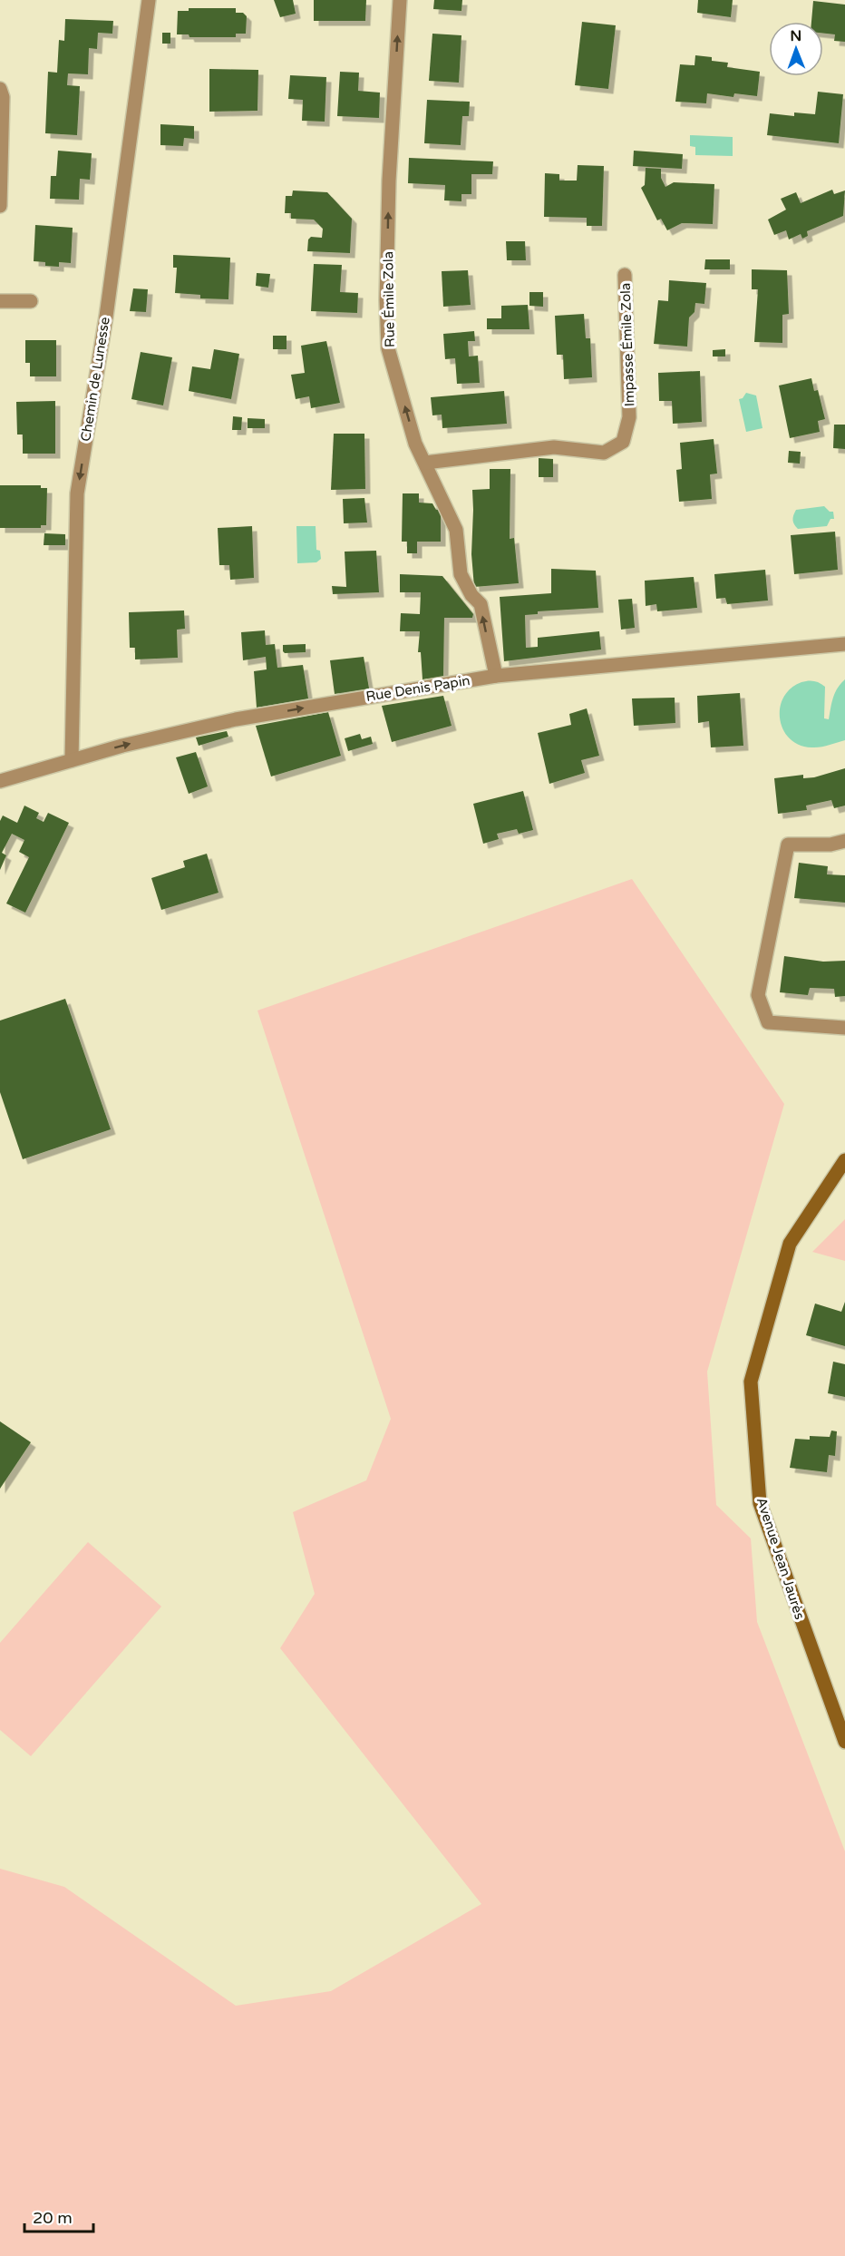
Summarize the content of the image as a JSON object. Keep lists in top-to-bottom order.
{
  "streets": {
    "main road": ["Avenue Jean Jaurès"],
    "street": [
      "Rue Émile Zola",
      "Impasse Émile Zola",
      "Chemin de Lunesse",
      "Rue Denis Papin"
    ]
  },
  "crossings": [
    ["Rue Émile Zola", "Impasse Émile Zola"],
    ["Rue Émile Zola", "Rue Denis Papin"],
    ["Chemin de Lunesse", "Rue Denis Papin"]
  ],
  "one_way": ["Rue Émile Zola", "Chemin de Lunesse", "Rue Denis Papin"],
  "scale_bar": "20 m",
  "north": "top"
}
